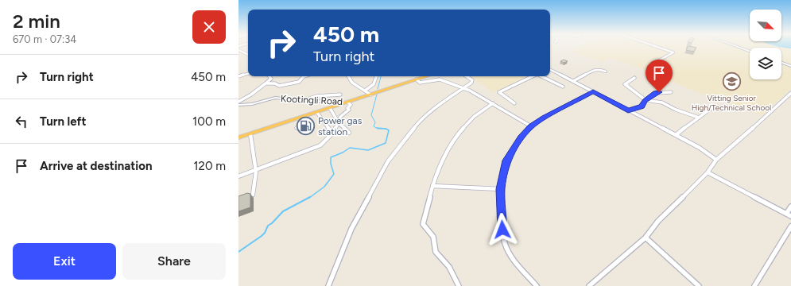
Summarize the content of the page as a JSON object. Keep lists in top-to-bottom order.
{
  "streets": {
    "street": ["Kootingli Road"]
  },
  "places": {
    "school or university": ["Vitting Senior High/Technical School"],
    "fuel station": ["Power gas station"]
  },
  "north": "bottom right",
  "page": {
    "heading": ["2 min", "670 m · 07:34"],
    "turn": ["450 m", "Turn right"],
    "list": [
      {
        "name": "Turn right",
        "value": "450 m"
      },
      {
        "name": "Turn left",
        "value": "100 m"
      },
      {
        "name": "Arrive at destination",
        "value": "120 m"
      }
    ],
    "buttons": ["Exit", "Share"]
  }
}
